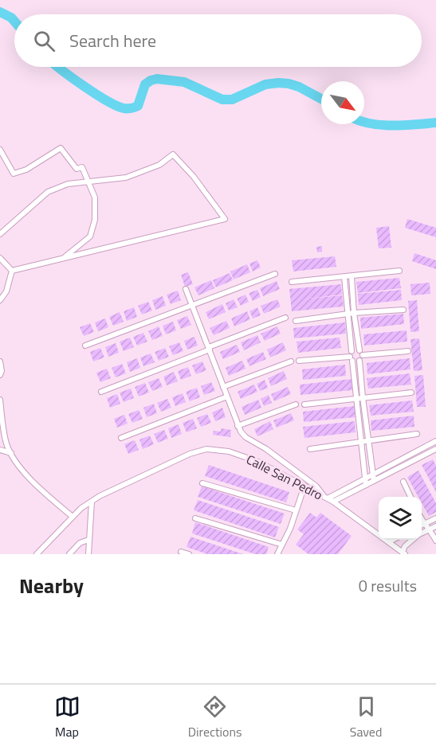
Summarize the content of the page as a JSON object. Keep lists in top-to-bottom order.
{
  "streets": {
    "street": ["Calle San Pedro"]
  },
  "north": "bottom right",
  "page": {
    "search": "Search here",
    "heading": ["Nearby", "0 results"],
    "nav": ["Map", "Directions", "Saved"]
  }
}
